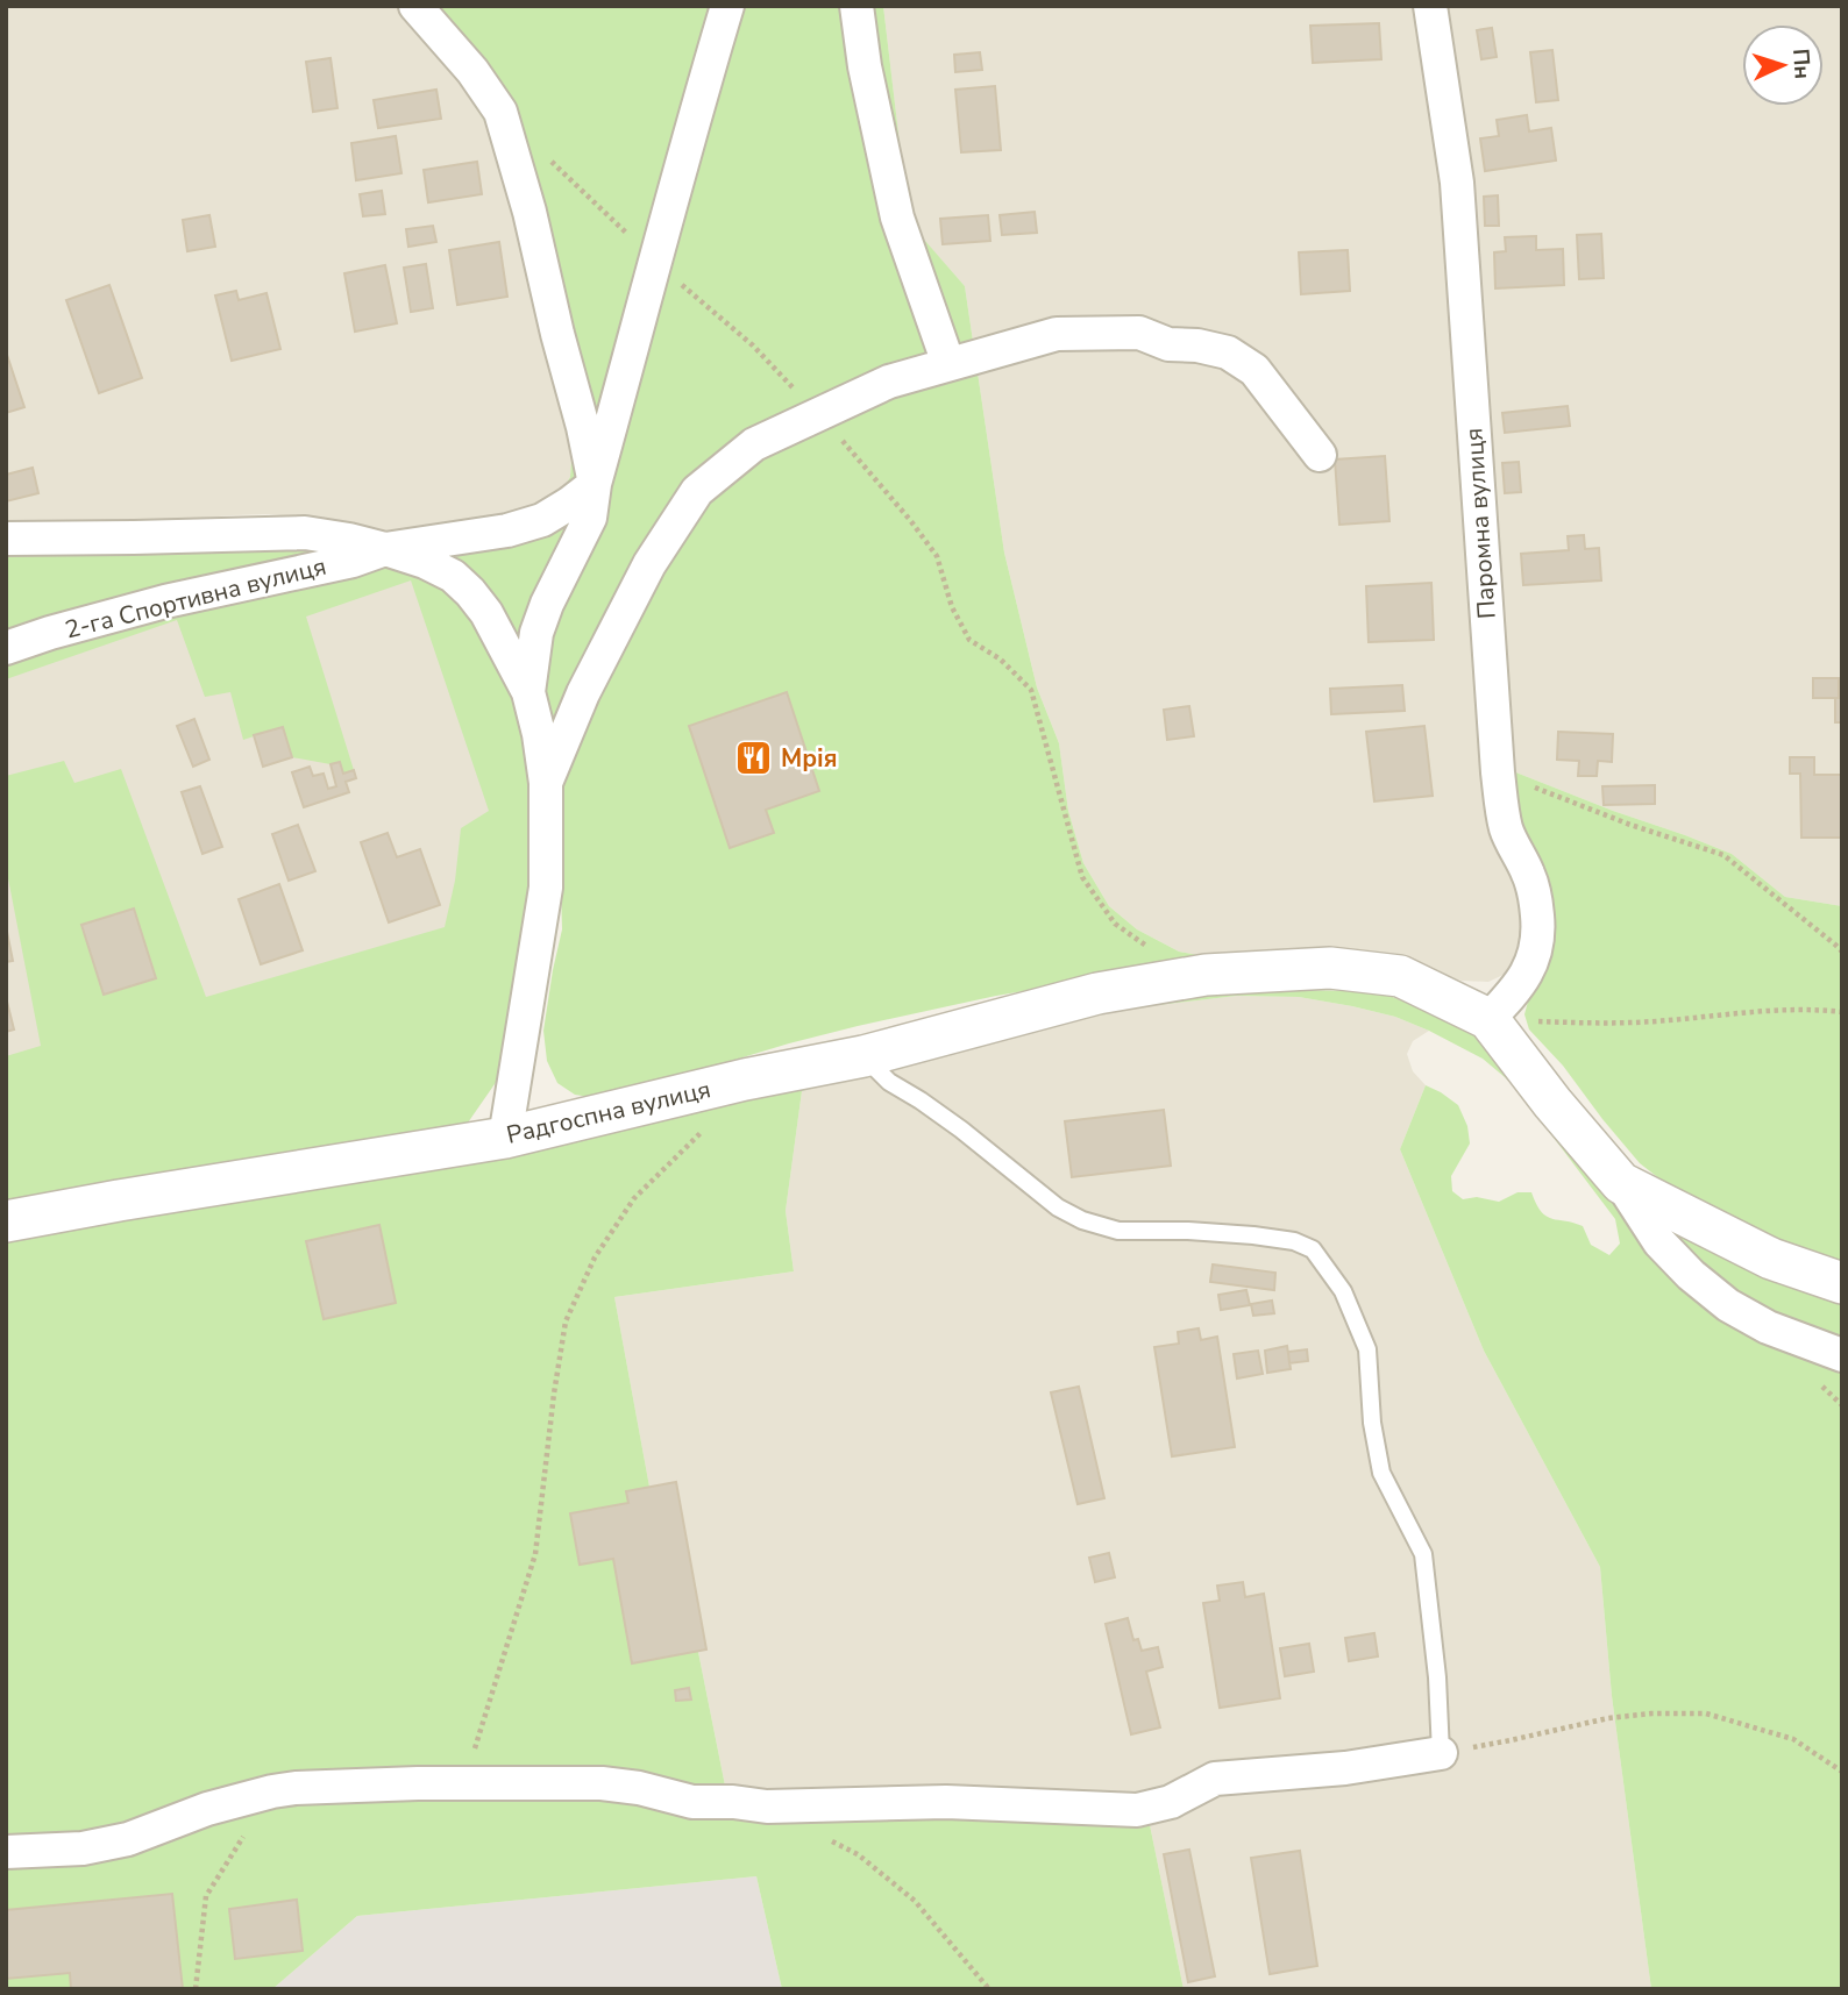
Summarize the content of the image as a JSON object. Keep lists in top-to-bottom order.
{
  "streets": {
    "street": ["Паромна вулиця", "2-га Спортивна вулиця", "Радгоспна вулиця"]
  },
  "crossings": [
    ["Паромна вулиця", "Радгоспна вулиця"]
  ],
  "places": {
    "restaurant": ["Мрія"]
  },
  "north": "right"
}
